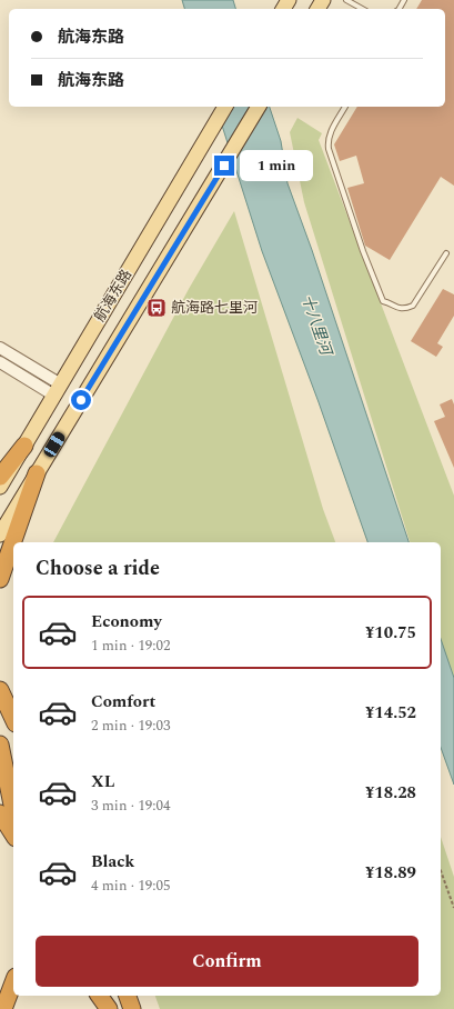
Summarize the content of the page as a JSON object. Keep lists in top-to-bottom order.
{
  "streets": {
    "main road": ["航海东路"]
  },
  "water": ["十八里河"],
  "places": {
    "bus stop": ["航海路七里河"]
  },
  "page": {
    "banner": ["航海东路", "航海东路"],
    "bubble": "1 min",
    "heading": "Choose a ride",
    "list": [
      {
        "name": "Economy",
        "note": "1 min · 19:02",
        "value": "¥10.75"
      },
      {
        "name": "Comfort",
        "note": "2 min · 19:03",
        "value": "¥14.52"
      },
      {
        "name": "XL",
        "note": "3 min · 19:04",
        "value": "¥18.28"
      },
      {
        "name": "Black",
        "note": "4 min · 19:05",
        "value": "¥18.89"
      }
    ],
    "buttons": "Confirm"
  }
}
